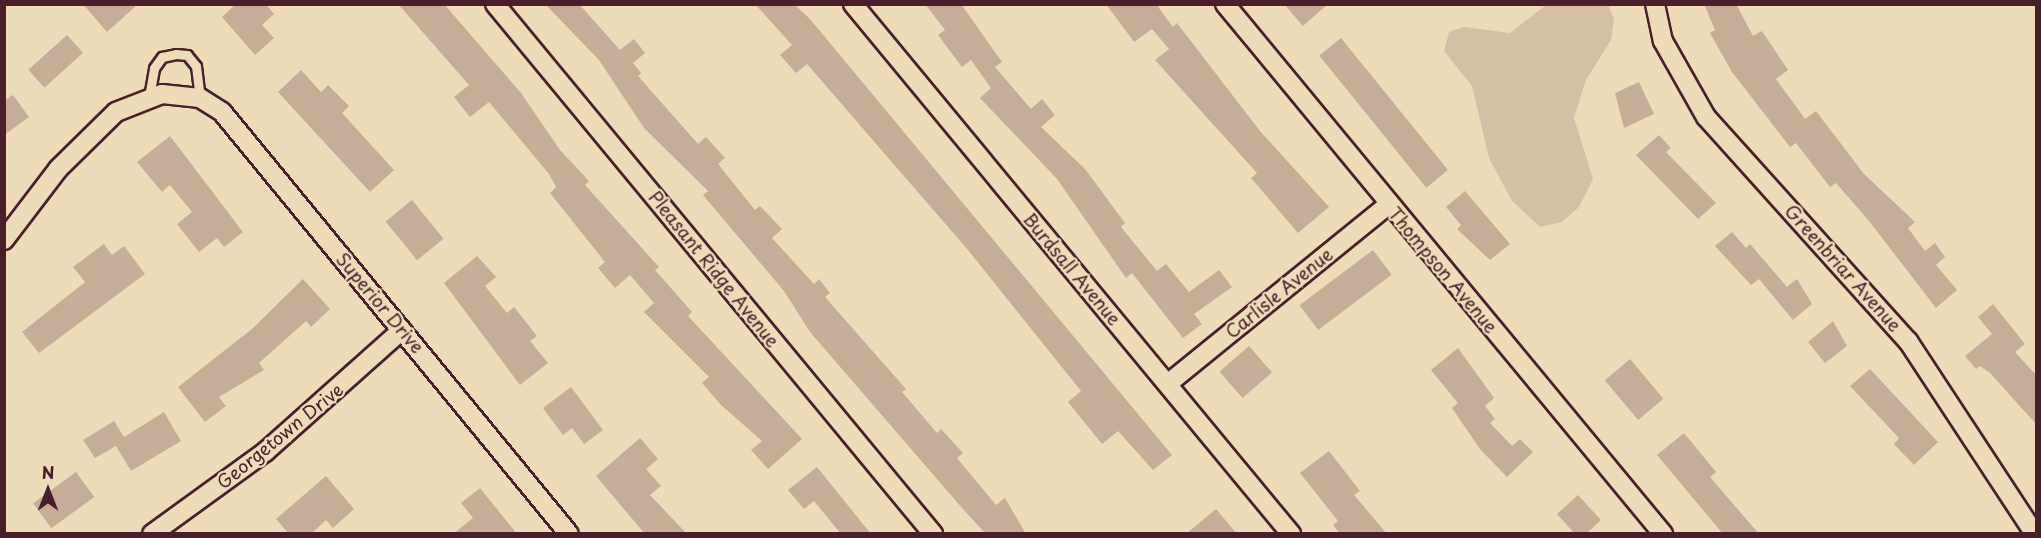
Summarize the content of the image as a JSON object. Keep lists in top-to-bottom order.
{
  "streets": {
    "street": [
      "Greenbriar Avenue",
      "Pleasant Ridge Avenue",
      "Burdsall Avenue",
      "Thompson Avenue",
      "Carlisle Avenue",
      "Superior Drive",
      "Georgetown Drive"
    ]
  },
  "crossings": [
    ["Burdsall Avenue", "Carlisle Avenue"],
    ["Thompson Avenue", "Carlisle Avenue"],
    ["Superior Drive", "Georgetown Drive"]
  ],
  "north": "top"
}
